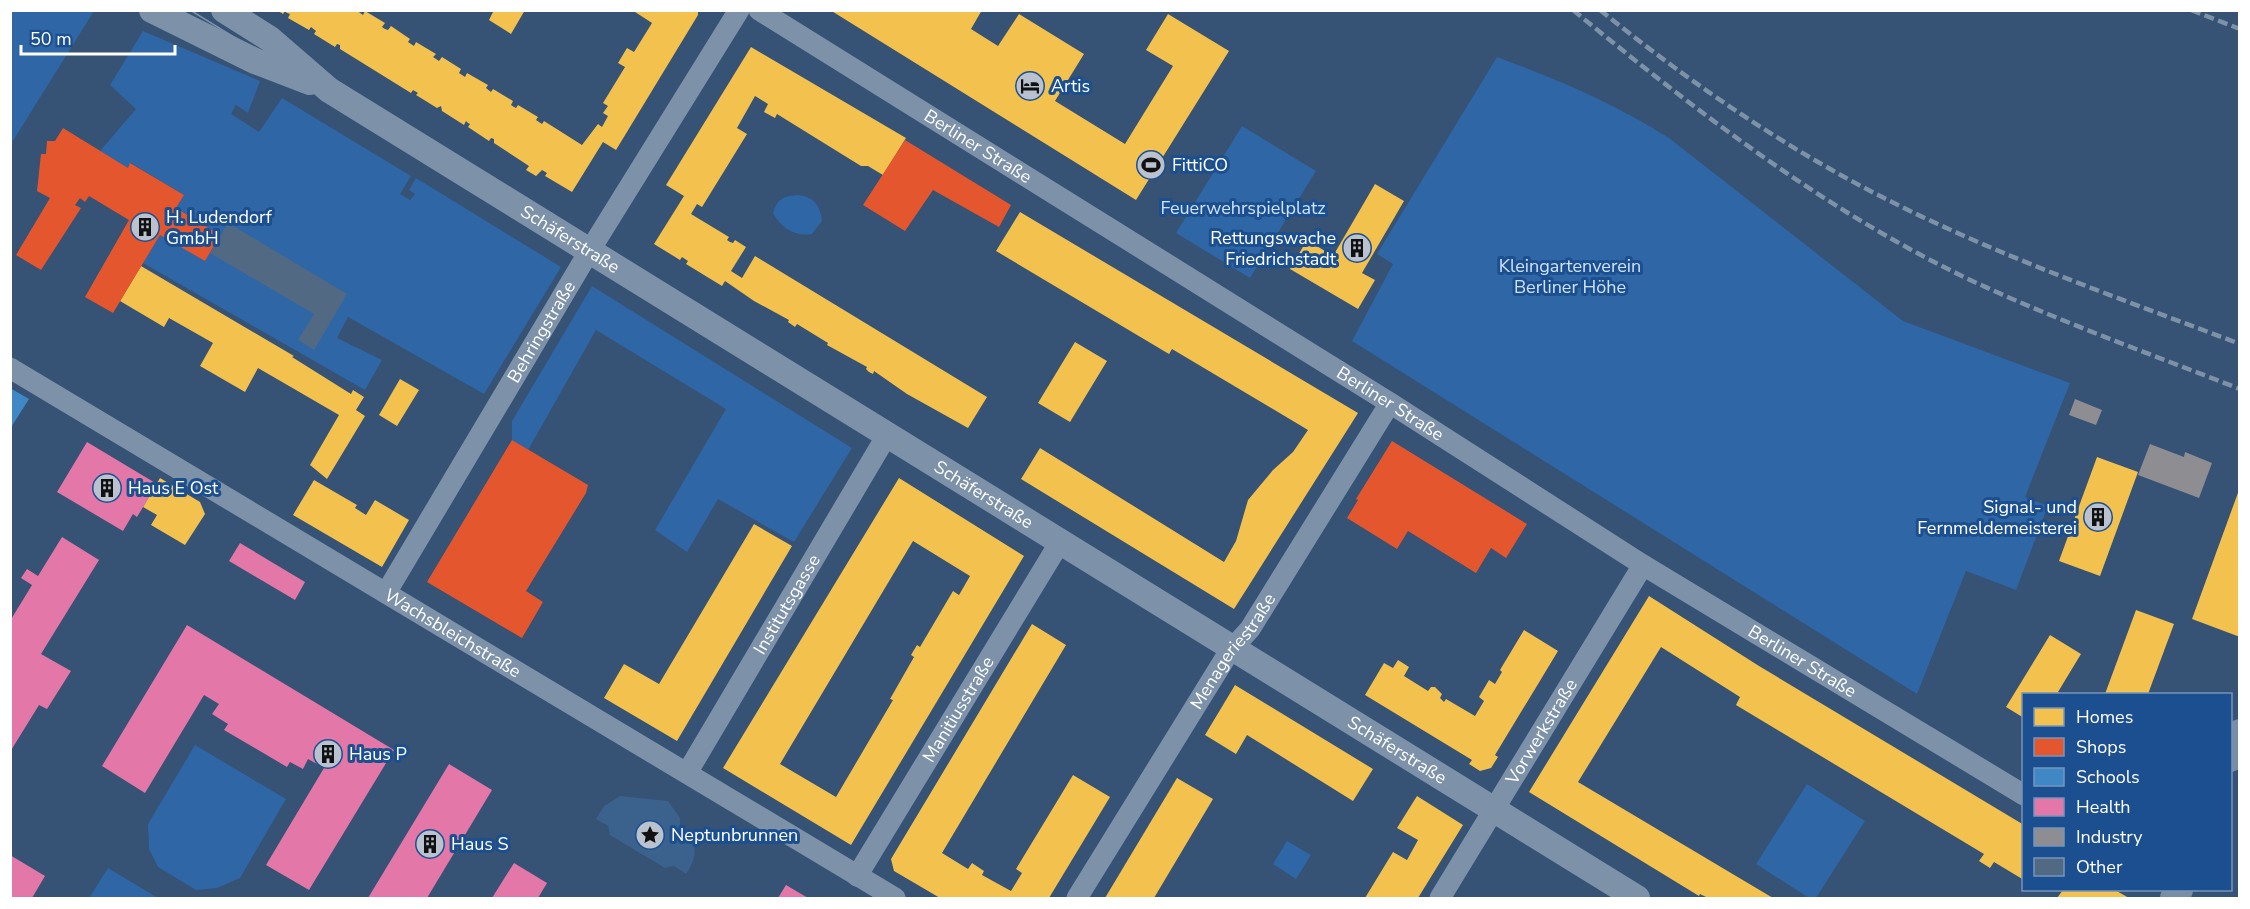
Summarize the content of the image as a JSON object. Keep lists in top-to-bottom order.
{
  "streets": {
    "street": [
      "Berliner Straße",
      "Schäferstraße",
      "Behringstraße",
      "Institutsgasse",
      "Wachsbleichstraße",
      "Menageriestraße",
      "Manitiusstraße",
      "Vorwerkstraße"
    ]
  },
  "crossings": [
    ["Berliner Straße", "Menageriestraße"],
    ["Berliner Straße", "Vorwerkstraße"],
    ["Schäferstraße", "Behringstraße"],
    ["Schäferstraße", "Institutsgasse"],
    ["Schäferstraße", "Menageriestraße"],
    ["Schäferstraße", "Manitiusstraße"],
    ["Schäferstraße", "Vorwerkstraße"],
    ["Behringstraße", "Wachsbleichstraße"],
    ["Institutsgasse", "Wachsbleichstraße"],
    ["Wachsbleichstraße", "Manitiusstraße"]
  ],
  "parks": ["Feuerwehrspielplatz", "Kleingartenverein Berliner Höhe"],
  "places": {
    "hotel": ["Artis"],
    "sports": ["FittiCO"],
    "building": [
      "H. Ludendorf GmbH",
      "Rettungswache Friedrichstadt",
      "Haus E Ost",
      "Signal- und Fernmeldemeisterei",
      "Haus P",
      "Haus S"
    ],
    "place": ["Neptunbrunnen"]
  },
  "legend": [
    "Homes",
    "Shops",
    "Schools",
    "Health",
    "Industry",
    "Other"
  ],
  "scale_bar": "50 m"
}
